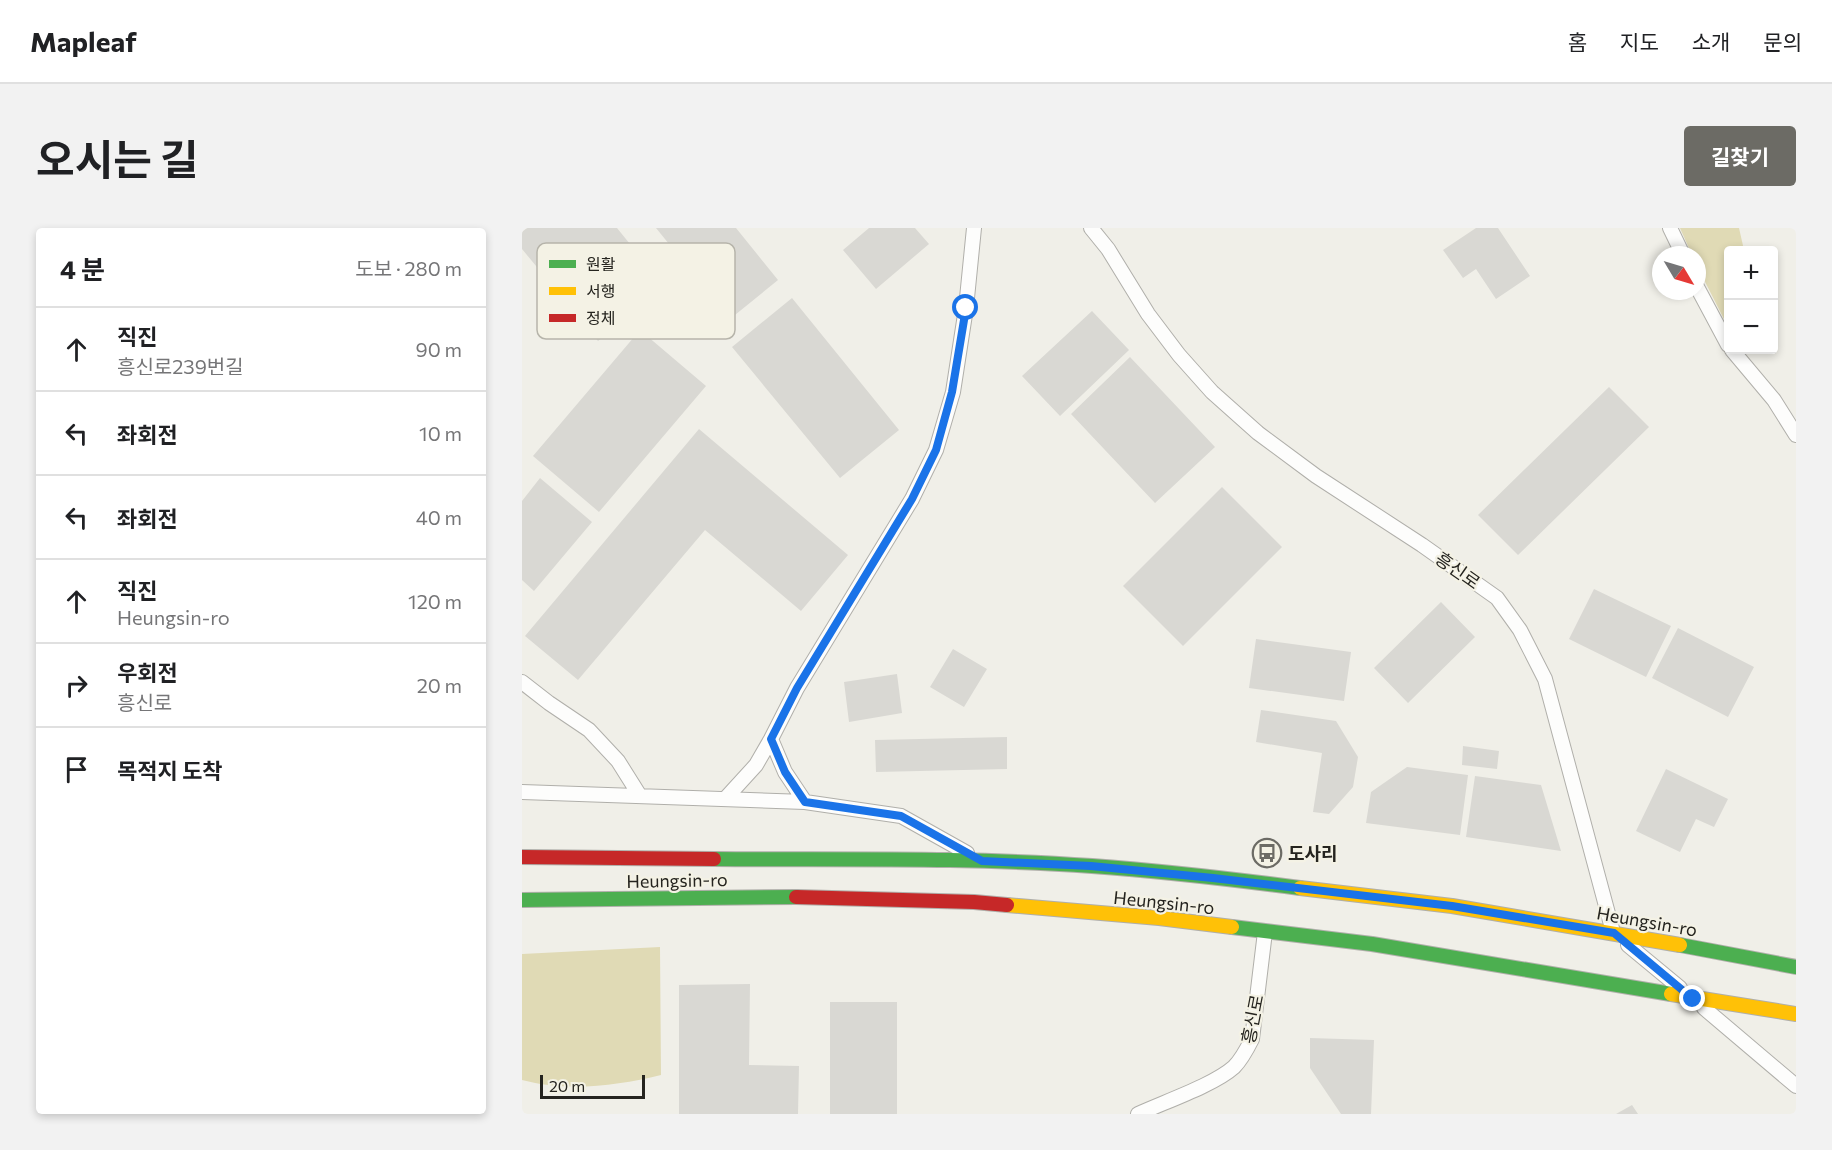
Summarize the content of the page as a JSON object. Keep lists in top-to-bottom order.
{
  "streets": {
    "main road": ["Heungsin-ro"],
    "lane": ["흥신로"]
  },
  "crossings": [
    ["흥신로", "Heungsin-ro"]
  ],
  "places": {
    "bus stop": ["도사리"]
  },
  "legend": ["원활", "서행", "정체"],
  "scale_bar": "20 m",
  "north": "bottom right",
  "page": {
    "header": "Mapleaf",
    "nav": [
      "홈",
      "지도",
      "소개",
      "문의"
    ],
    "title": "오시는 길",
    "buttons": "길찾기",
    "heading": ["4 분", "도보 · 280 m"],
    "map_buttons": ["+", "−"],
    "list": [
      ["직진", "흥신로239번길", "90 m"],
      ["좌회전", "10 m"],
      ["좌회전", "40 m"],
      ["직진", "Heungsin-ro", "120 m"],
      ["우회전", "흥신로", "20 m"],
      "목적지 도착"
    ],
    "scale": "20 m"
  }
}
